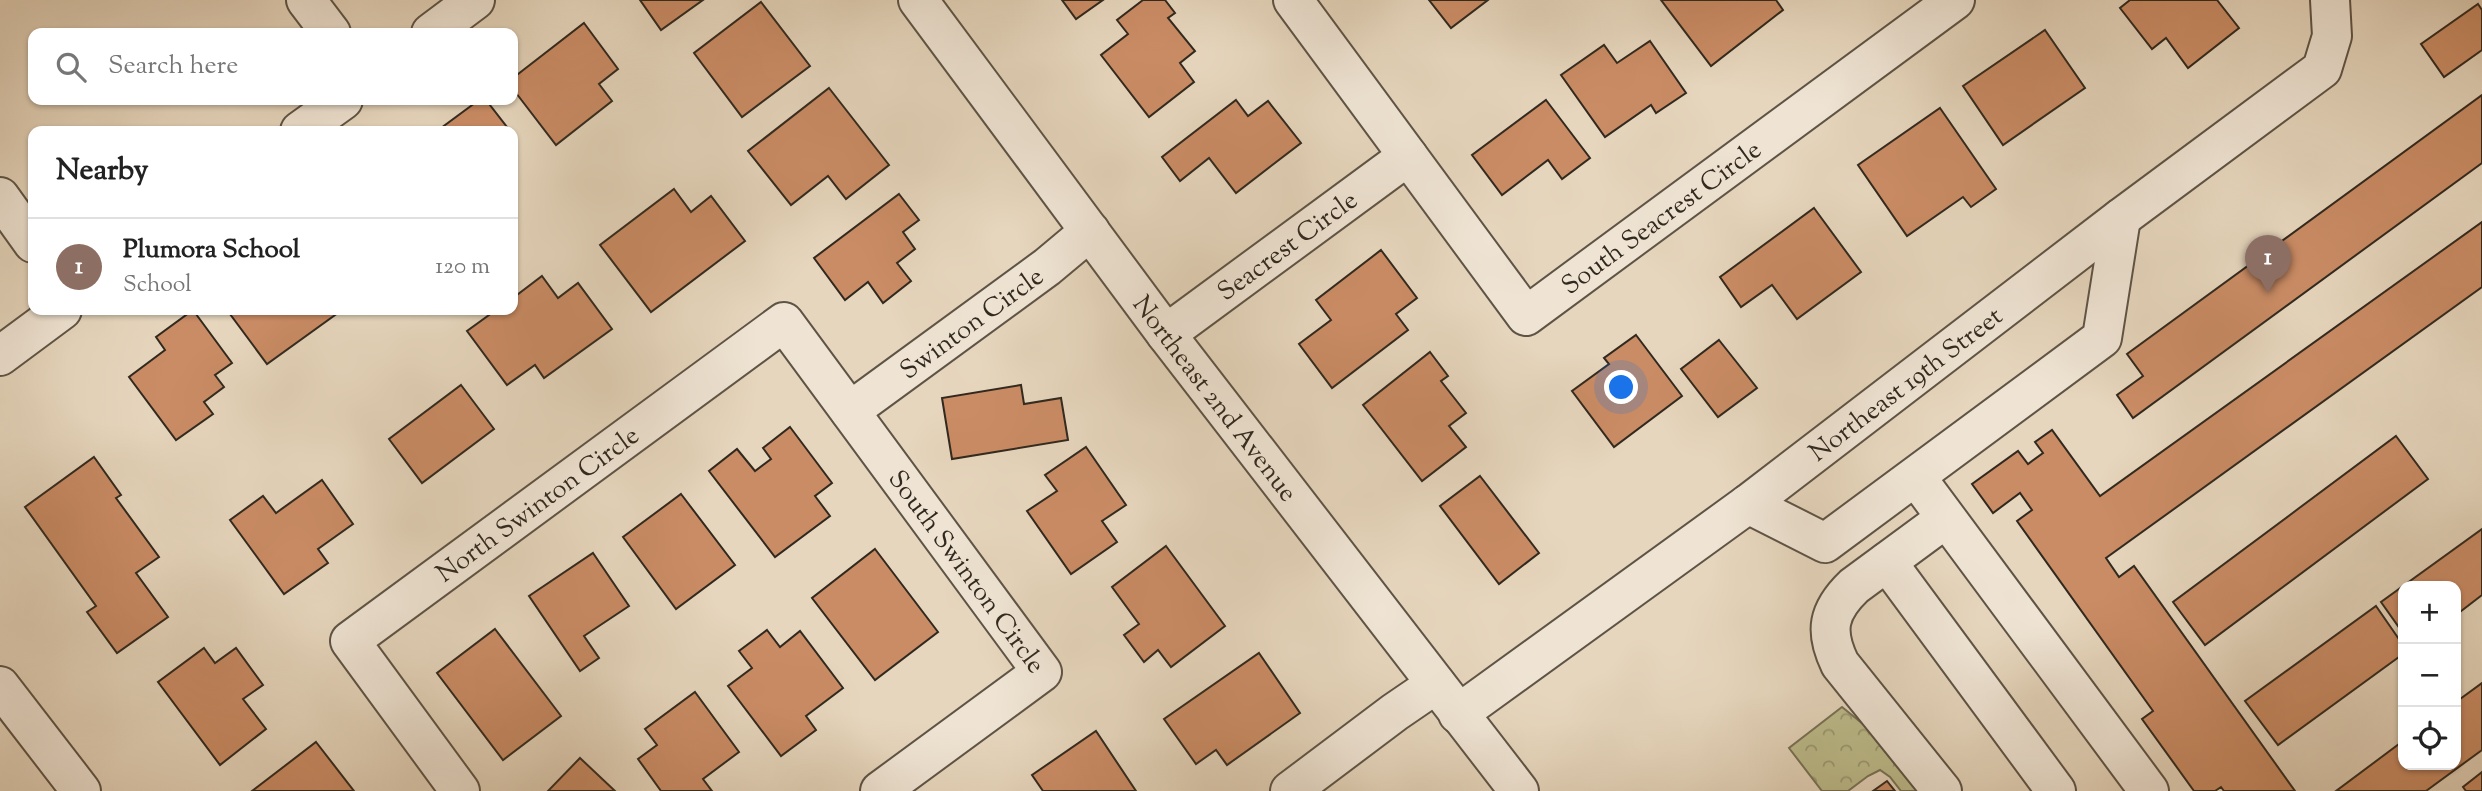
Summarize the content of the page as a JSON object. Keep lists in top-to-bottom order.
{
  "streets": {
    "street": [
      "South Seacrest Circle",
      "Seacrest Circle",
      "Swinton Circle",
      "Northeast 19th Street",
      "Northeast 2nd Avenue",
      "North Swinton Circle",
      "South Swinton Circle"
    ]
  },
  "crossings": [
    ["South Seacrest Circle", "Seacrest Circle"],
    ["Seacrest Circle", "Northeast 2nd Avenue"],
    ["Swinton Circle", "Northeast 2nd Avenue"],
    ["Swinton Circle", "North Swinton Circle"],
    ["Swinton Circle", "South Swinton Circle"],
    ["Northeast 19th Street", "Northeast 2nd Avenue"],
    ["North Swinton Circle", "South Swinton Circle"]
  ],
  "page": {
    "search": "Search here",
    "heading": "Nearby",
    "list": [
      {
        "mark": "1",
        "name": "Plumora School",
        "note": "School",
        "value": "120 m"
      }
    ],
    "pins": "1",
    "map_buttons": ["+", "−"]
  }
}
